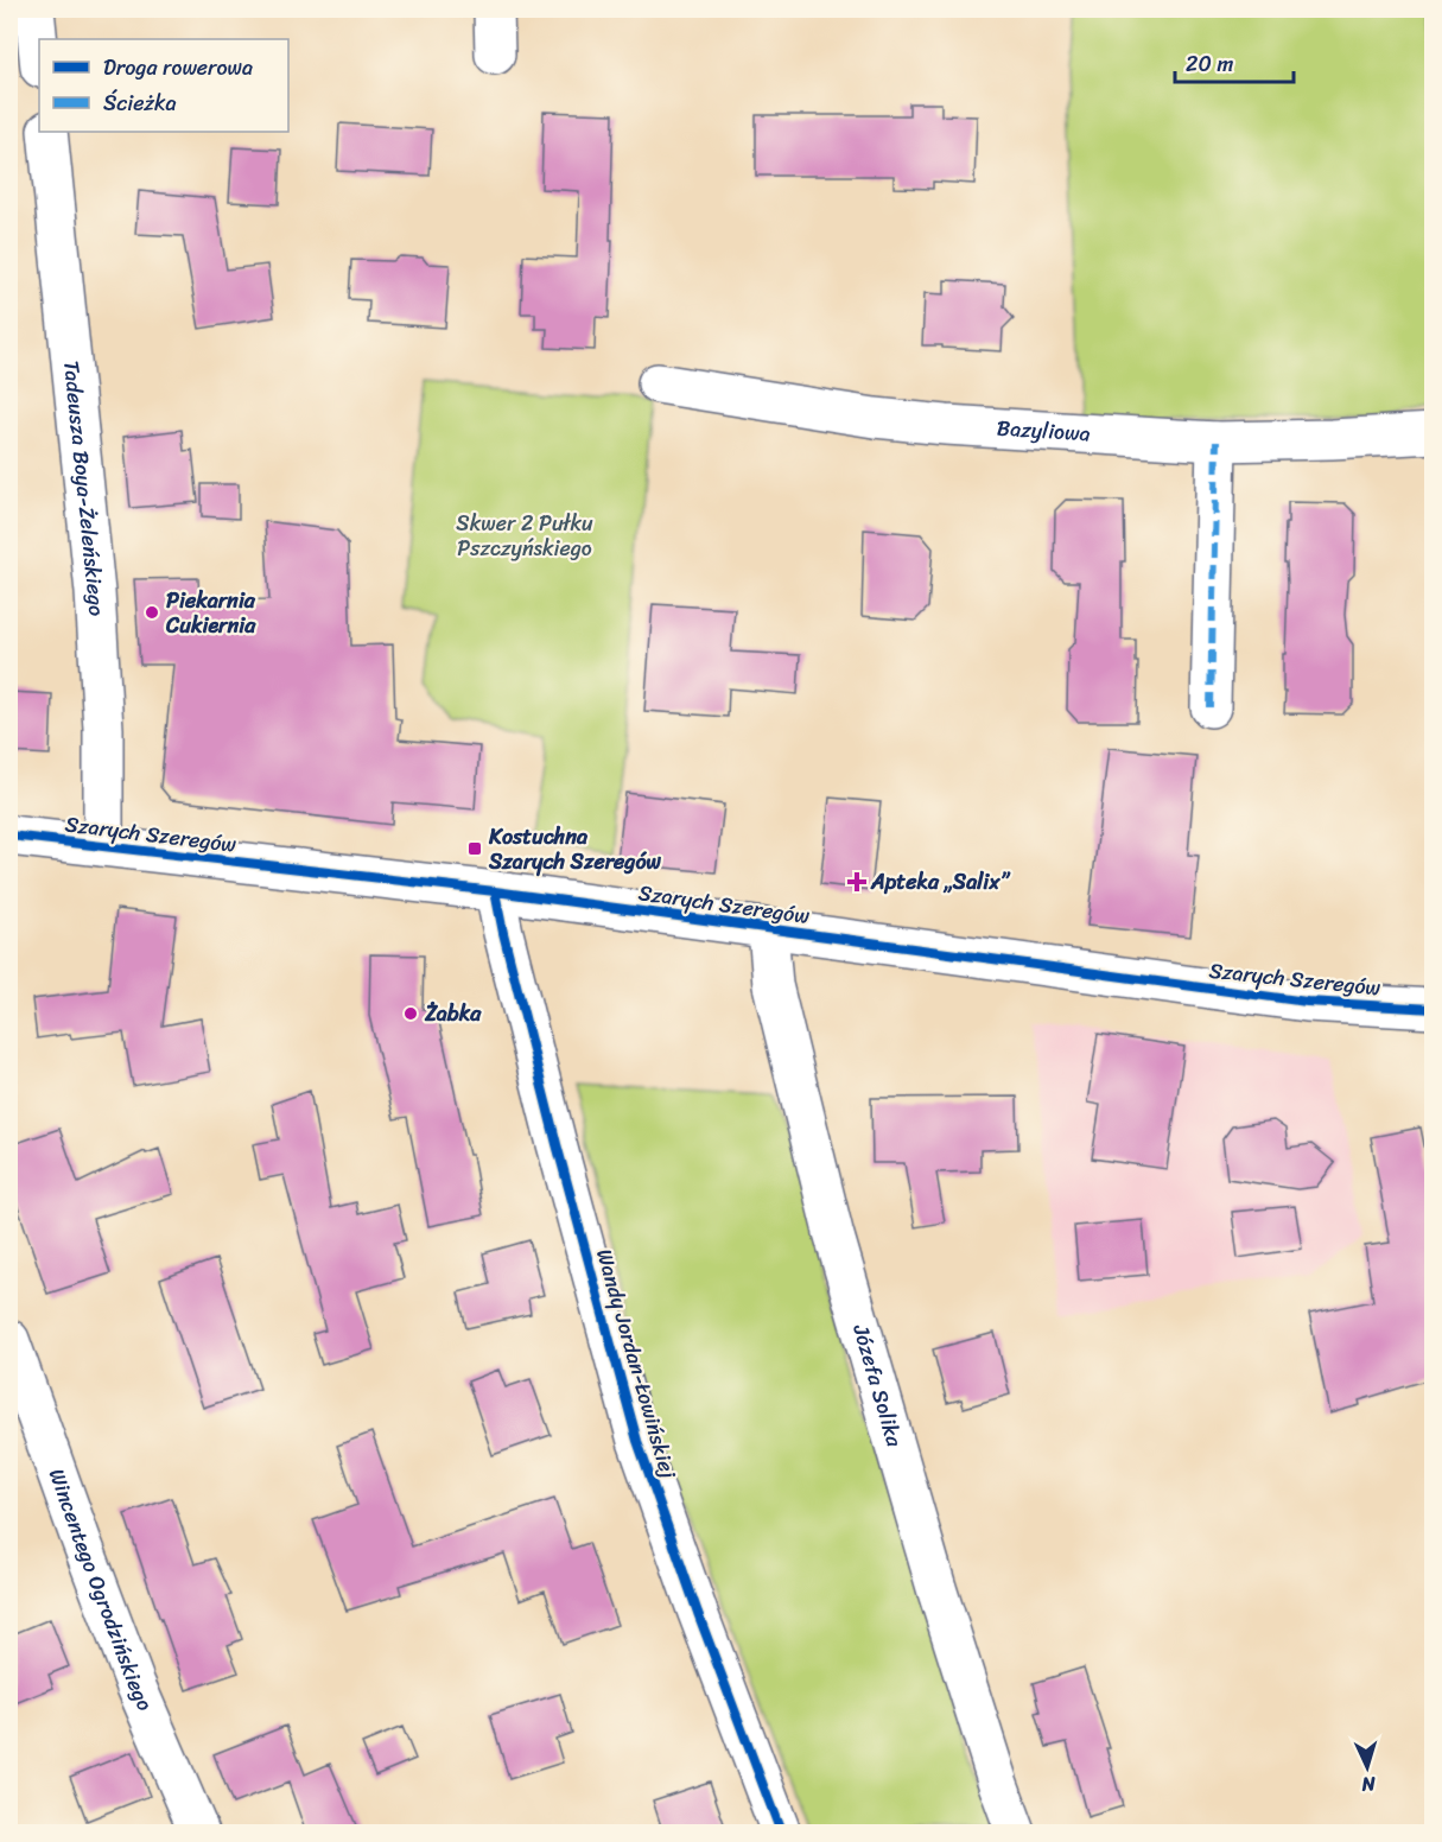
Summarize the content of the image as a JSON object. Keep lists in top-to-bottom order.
{
  "streets": {
    "street": [
      "Bazyliowa",
      "Tadeusza Boya-Żeleńskiego",
      "Szarych Szeregów",
      "Wandy Jordan-Łowińskiej",
      "Józefa Solika",
      "Wincentego Ogrodzińskiego"
    ]
  },
  "crossings": [
    ["Tadeusza Boya-Żeleńskiego", "Szarych Szeregów"],
    ["Szarych Szeregów", "Wandy Jordan-Łowińskiej"],
    ["Szarych Szeregów", "Józefa Solika"]
  ],
  "parks": ["Skwer 2 Pułku Pszczyńskiego"],
  "places": {
    "other": ["Piekarnia Cukiernia", "Żabka"],
    "transit": ["Kostuchna Szarych Szeregów"],
    "health": ["Apteka „Salix”"]
  },
  "legend": ["Droga rowerowa", "Ścieżka"],
  "scale_bar": "20 m",
  "north": "bottom"
}
